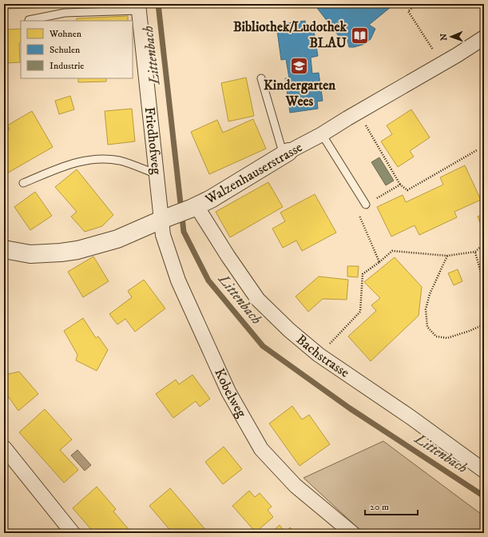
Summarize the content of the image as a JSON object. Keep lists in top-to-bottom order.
{
  "streets": {
    "street": [
      "Friedhofweg",
      "Walzenhauserstrasse",
      "Bachstrasse",
      "Kobelweg"
    ]
  },
  "crossings": [
    ["Friedhofweg", "Walzenhauserstrasse"],
    ["Friedhofweg", "Kobelweg"],
    ["Walzenhauserstrasse", "Bachstrasse"],
    ["Walzenhauserstrasse", "Kobelweg"]
  ],
  "water": ["Littenbach"],
  "places": {
    "library": ["Bibliothek/Ludothek BLAU"],
    "school or university": ["Kindergarten Wees"]
  },
  "legend": ["Wohnen", "Schulen", "Industrie"],
  "scale_bar": "20 m",
  "north": "left"
}
